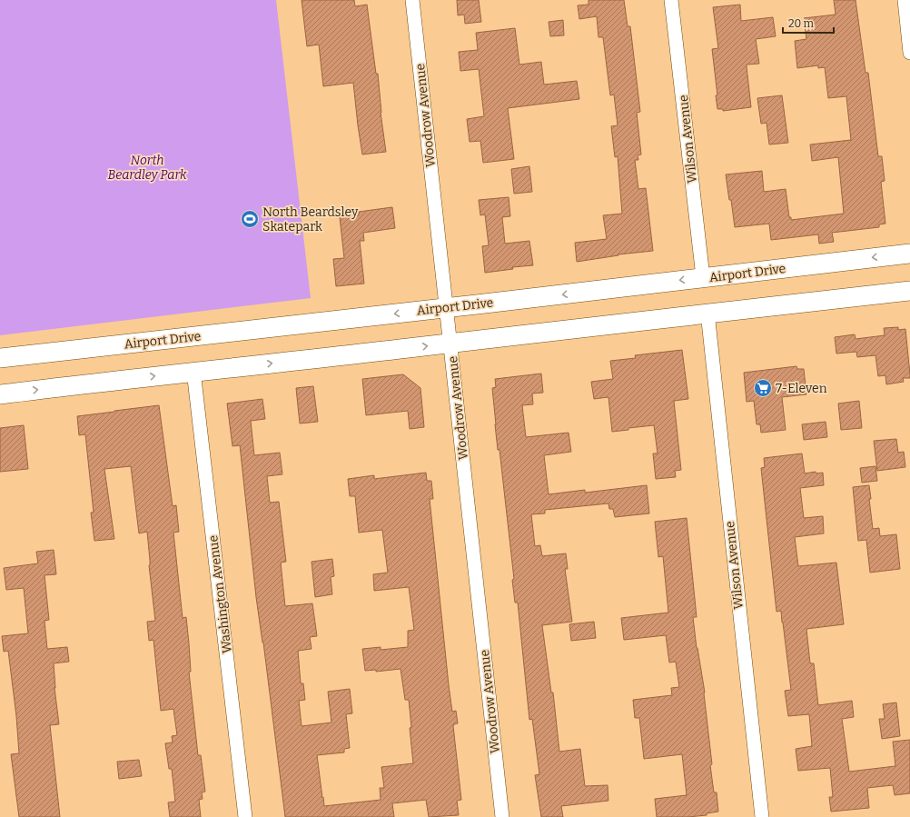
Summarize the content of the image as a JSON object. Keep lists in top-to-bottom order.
{
  "streets": {
    "main road": ["Airport Drive"],
    "street": ["Woodrow Avenue", "Wilson Avenue", "Washington Avenue"]
  },
  "crossings": [
    ["Woodrow Avenue", "Airport Drive"],
    ["Wilson Avenue", "Airport Drive"]
  ],
  "parks": ["North Beardley Park"],
  "places": {
    "sports": ["North Beardsley Skatepark"],
    "supermarket": ["7-Eleven"]
  },
  "scale_bar": "20 m"
}
